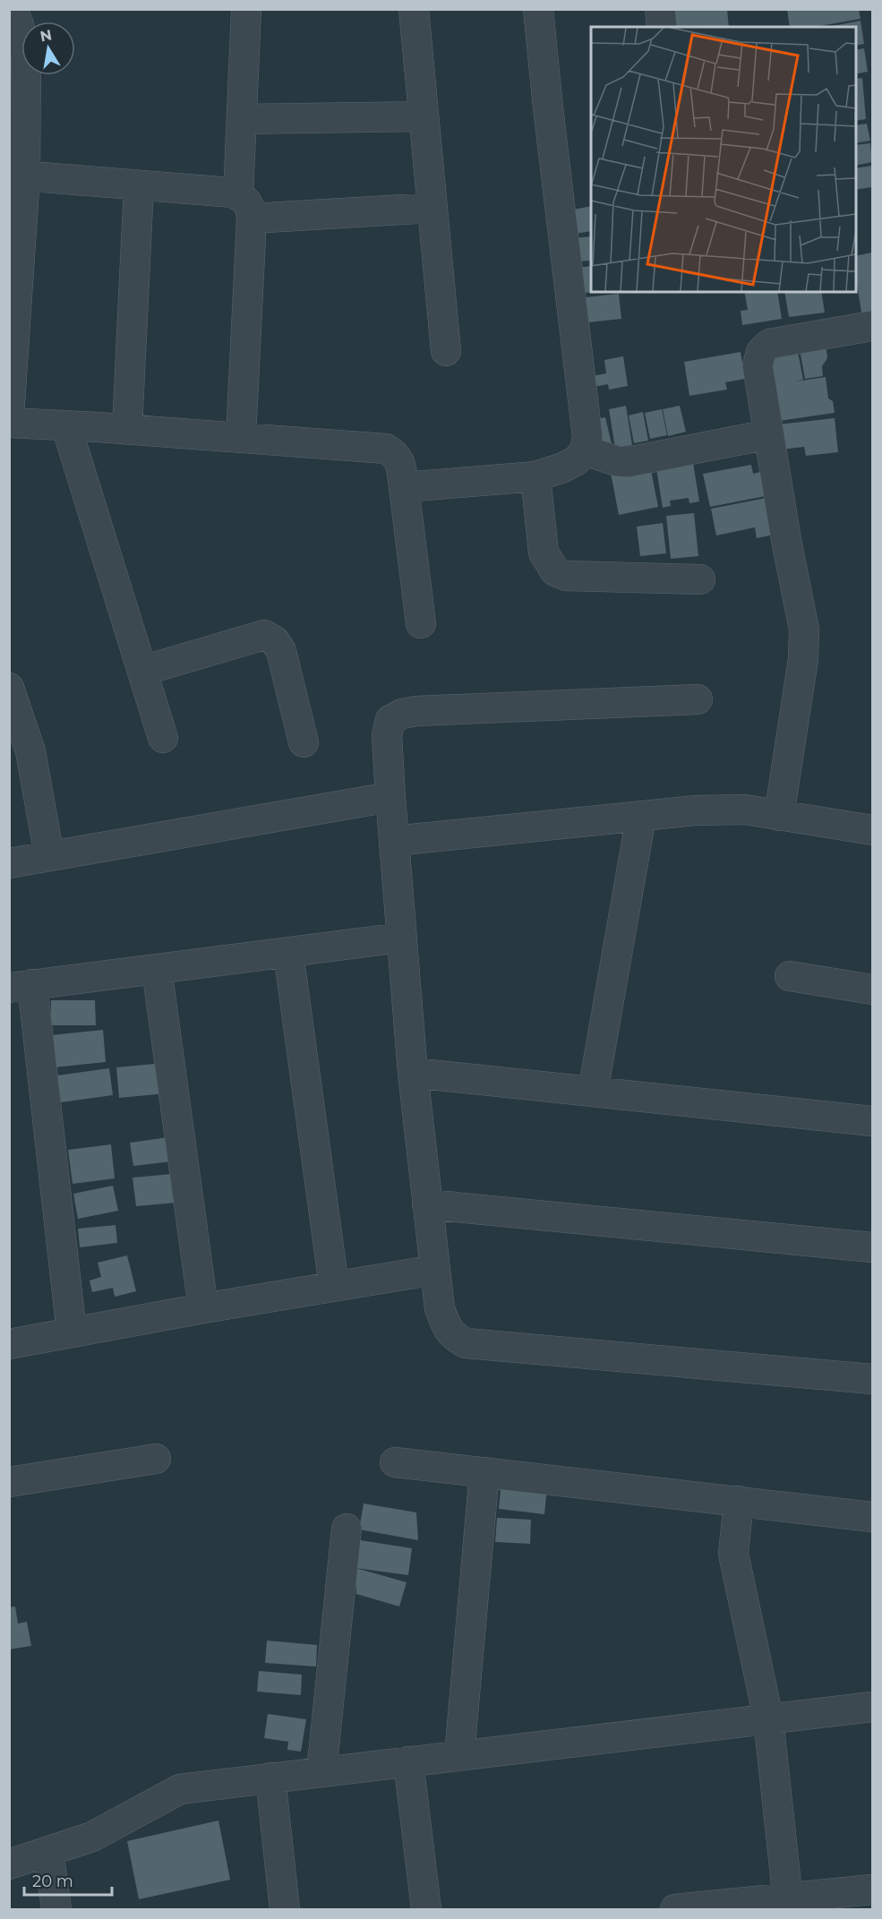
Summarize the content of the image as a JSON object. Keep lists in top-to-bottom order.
{
  "scale_bar": "20 m",
  "north": "top"
}
